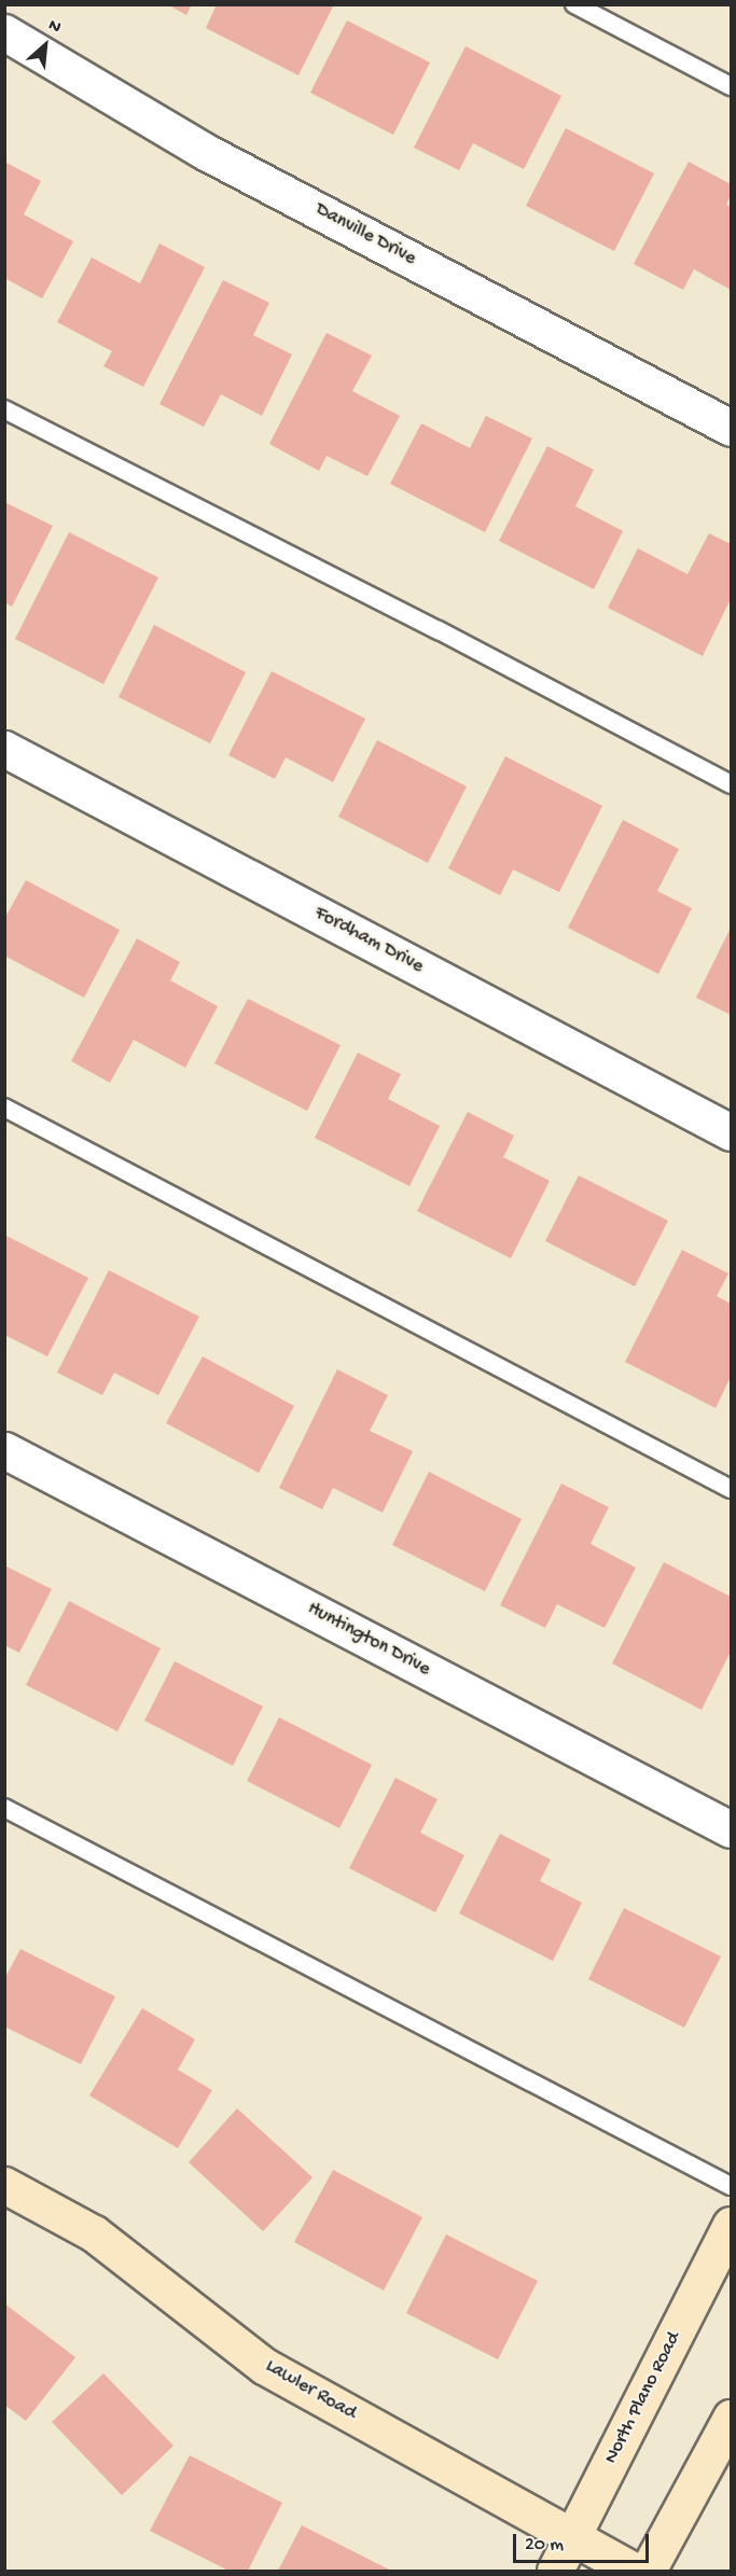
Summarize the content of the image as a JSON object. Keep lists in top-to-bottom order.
{
  "streets": {
    "street": [
      "Danville Drive",
      "Fordham Drive",
      "Huntington Drive",
      "Lawler Road",
      "North Plano Road"
    ]
  },
  "crossings": [
    ["Lawler Road", "North Plano Road"]
  ],
  "scale_bar": "20 m",
  "north": "top right"
}
